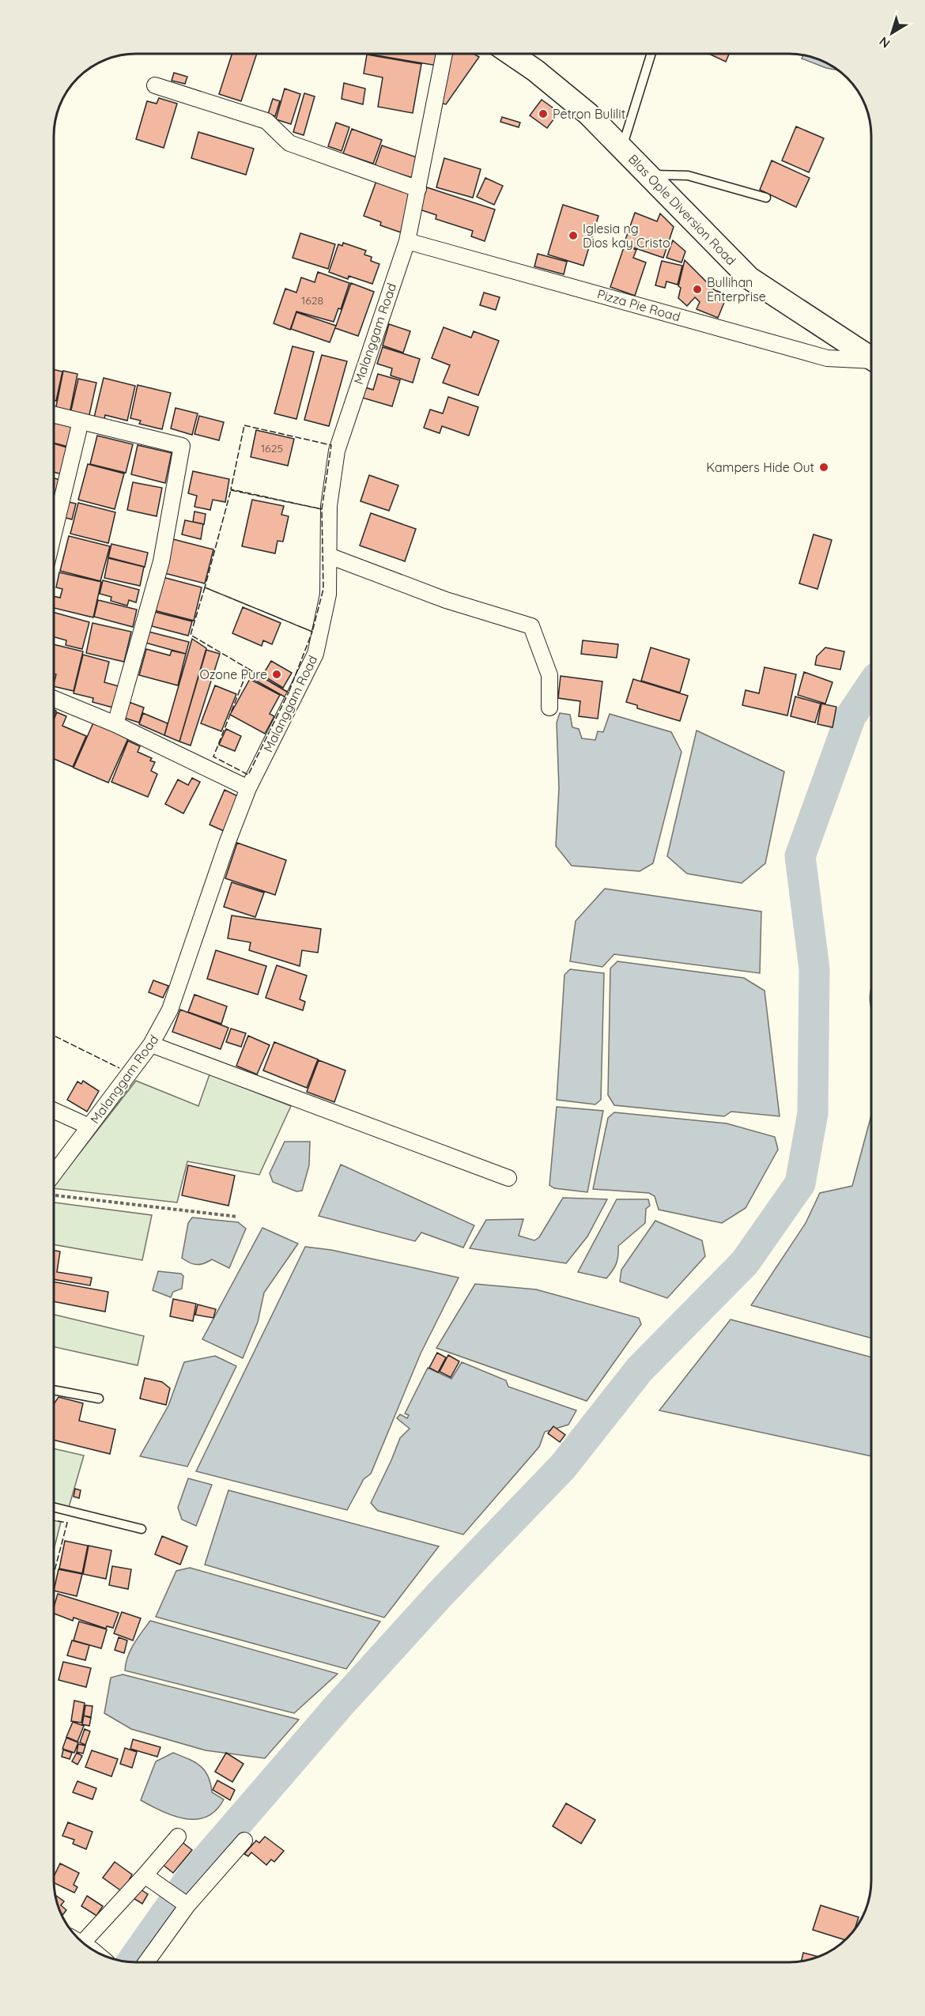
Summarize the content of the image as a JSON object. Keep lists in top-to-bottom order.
{
  "streets": {
    "main road": ["Blas Ople Diversion Road"],
    "street": ["Pizza Pie Road", "Malanggam Road"]
  },
  "crossings": [
    ["Pizza Pie Road", "Malanggam Road"]
  ],
  "places": [
    "Petron Bulilit",
    "Iglesia ng Dios kay Cristo",
    "Bullihan Enterprise",
    "Kampers Hide Out",
    "Ozone Pure"
  ],
  "house_numbers": ["1628", "1625"],
  "north": "bottom left"
}
